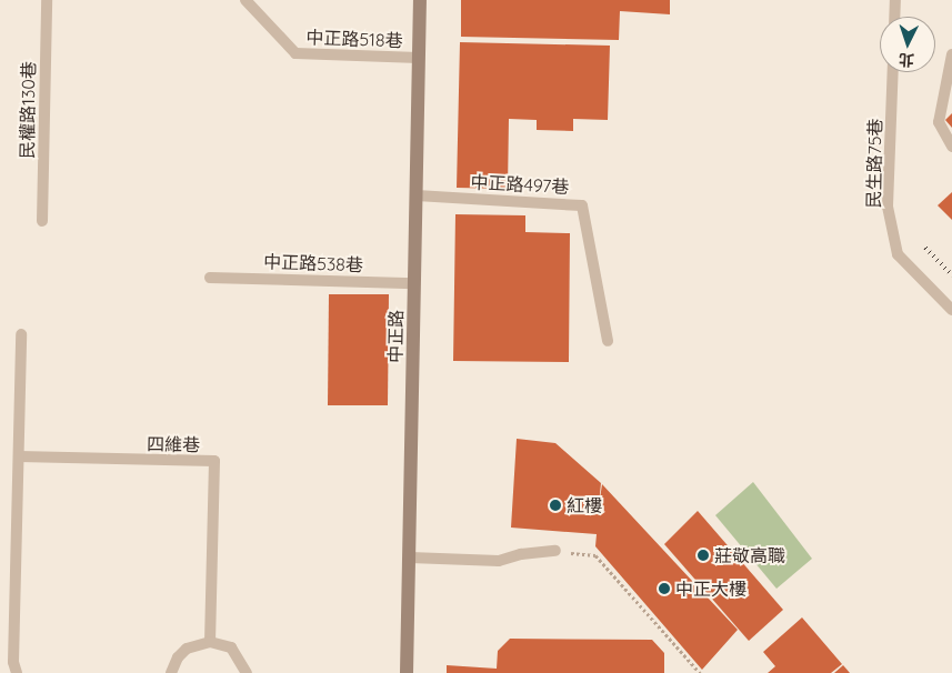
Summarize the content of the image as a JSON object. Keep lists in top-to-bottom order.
{
  "streets": {
    "street": ["中正路"],
    "lane": [
      "中正路518巷",
      "民權路130巷",
      "民生路75巷",
      "中正路497巷",
      "中正路538巷",
      "四維巷"
    ]
  },
  "crossings": [
    ["中正路518巷", "中正路"],
    ["中正路497巷", "中正路"],
    ["中正路538巷", "中正路"]
  ],
  "places": ["紅樓", "莊敬高職", "中正大樓"],
  "north": "bottom"
}
